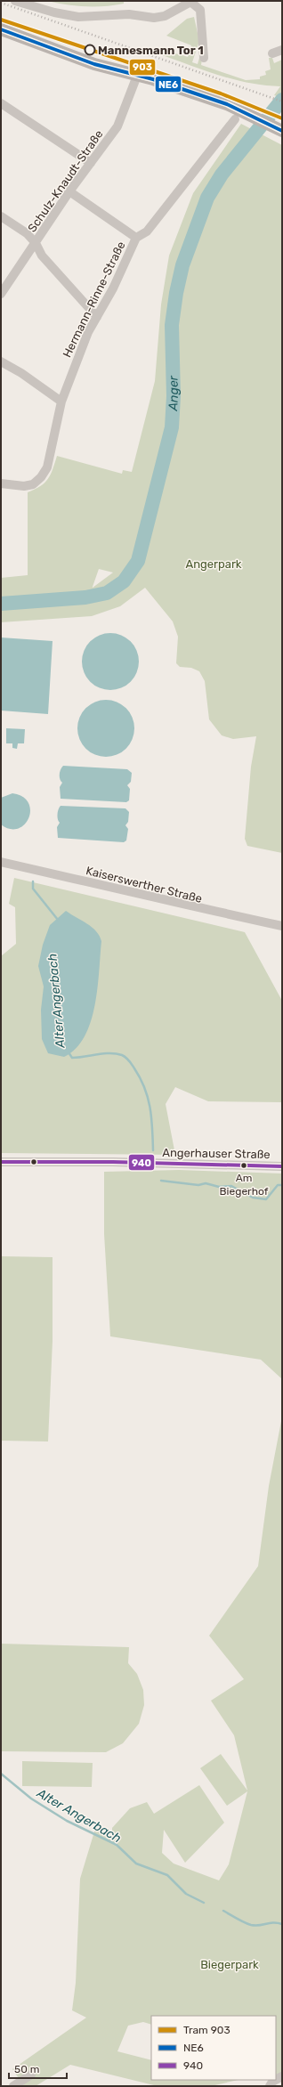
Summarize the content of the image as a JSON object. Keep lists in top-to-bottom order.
{
  "streets": {
    "street": [
      "Schulz-Knaudt-Straße",
      "Hermann-Rinne-Straße",
      "Kaiserswerther Straße",
      "Angerhauser Straße"
    ]
  },
  "water": ["Anger", "Alter Angerbach"],
  "parks": ["Angerpark", "Biegerpark"],
  "places": ["Mannesmann Tor 1", "Am Biegerhof"],
  "lines": ["tram line 903", "transit line NE6", "transit line 940"],
  "legend": ["Tram 903", "NE6", "940"],
  "scale_bar": "50 m"
}
